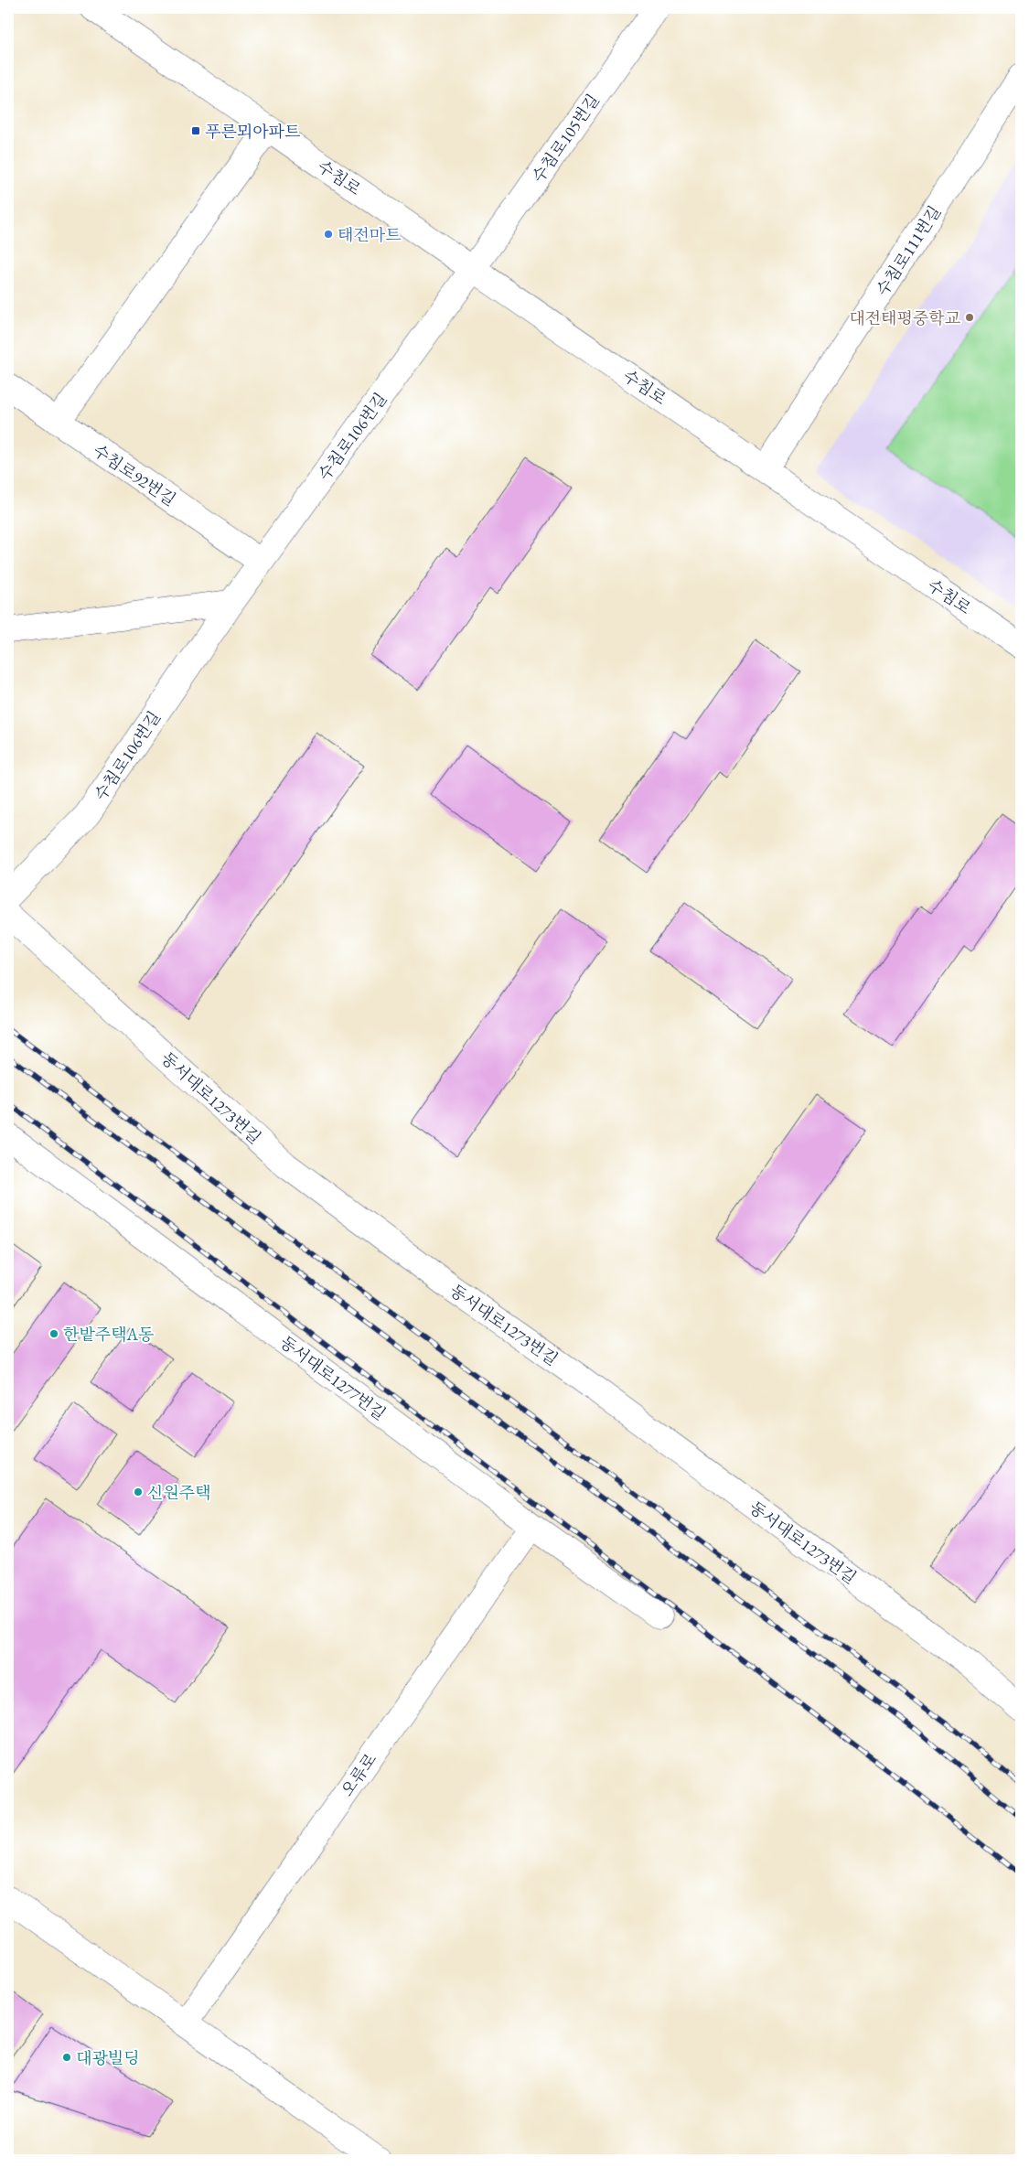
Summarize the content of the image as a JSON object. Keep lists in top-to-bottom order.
{
  "streets": {
    "street": [
      "수침로105번길",
      "수침로",
      "수침로111번길",
      "수침로106번길",
      "수침로92번길",
      "동서대로1273번길",
      "동서대로1277번길",
      "오류로"
    ]
  },
  "crossings": [
    ["수침로105번길", "수침로"],
    ["수침로105번길", "수침로106번길"],
    ["수침로", "수침로111번길"],
    ["수침로", "수침로106번길"],
    ["수침로106번길", "수침로92번길"],
    ["동서대로1277번길", "오류로"]
  ],
  "places": {
    "transit": ["푸른뫼아파트"],
    "other": [
      "태전마트",
      "대전태평중학교",
      "한밭주택A동",
      "신원주택",
      "대광빌딩"
    ]
  }
}
